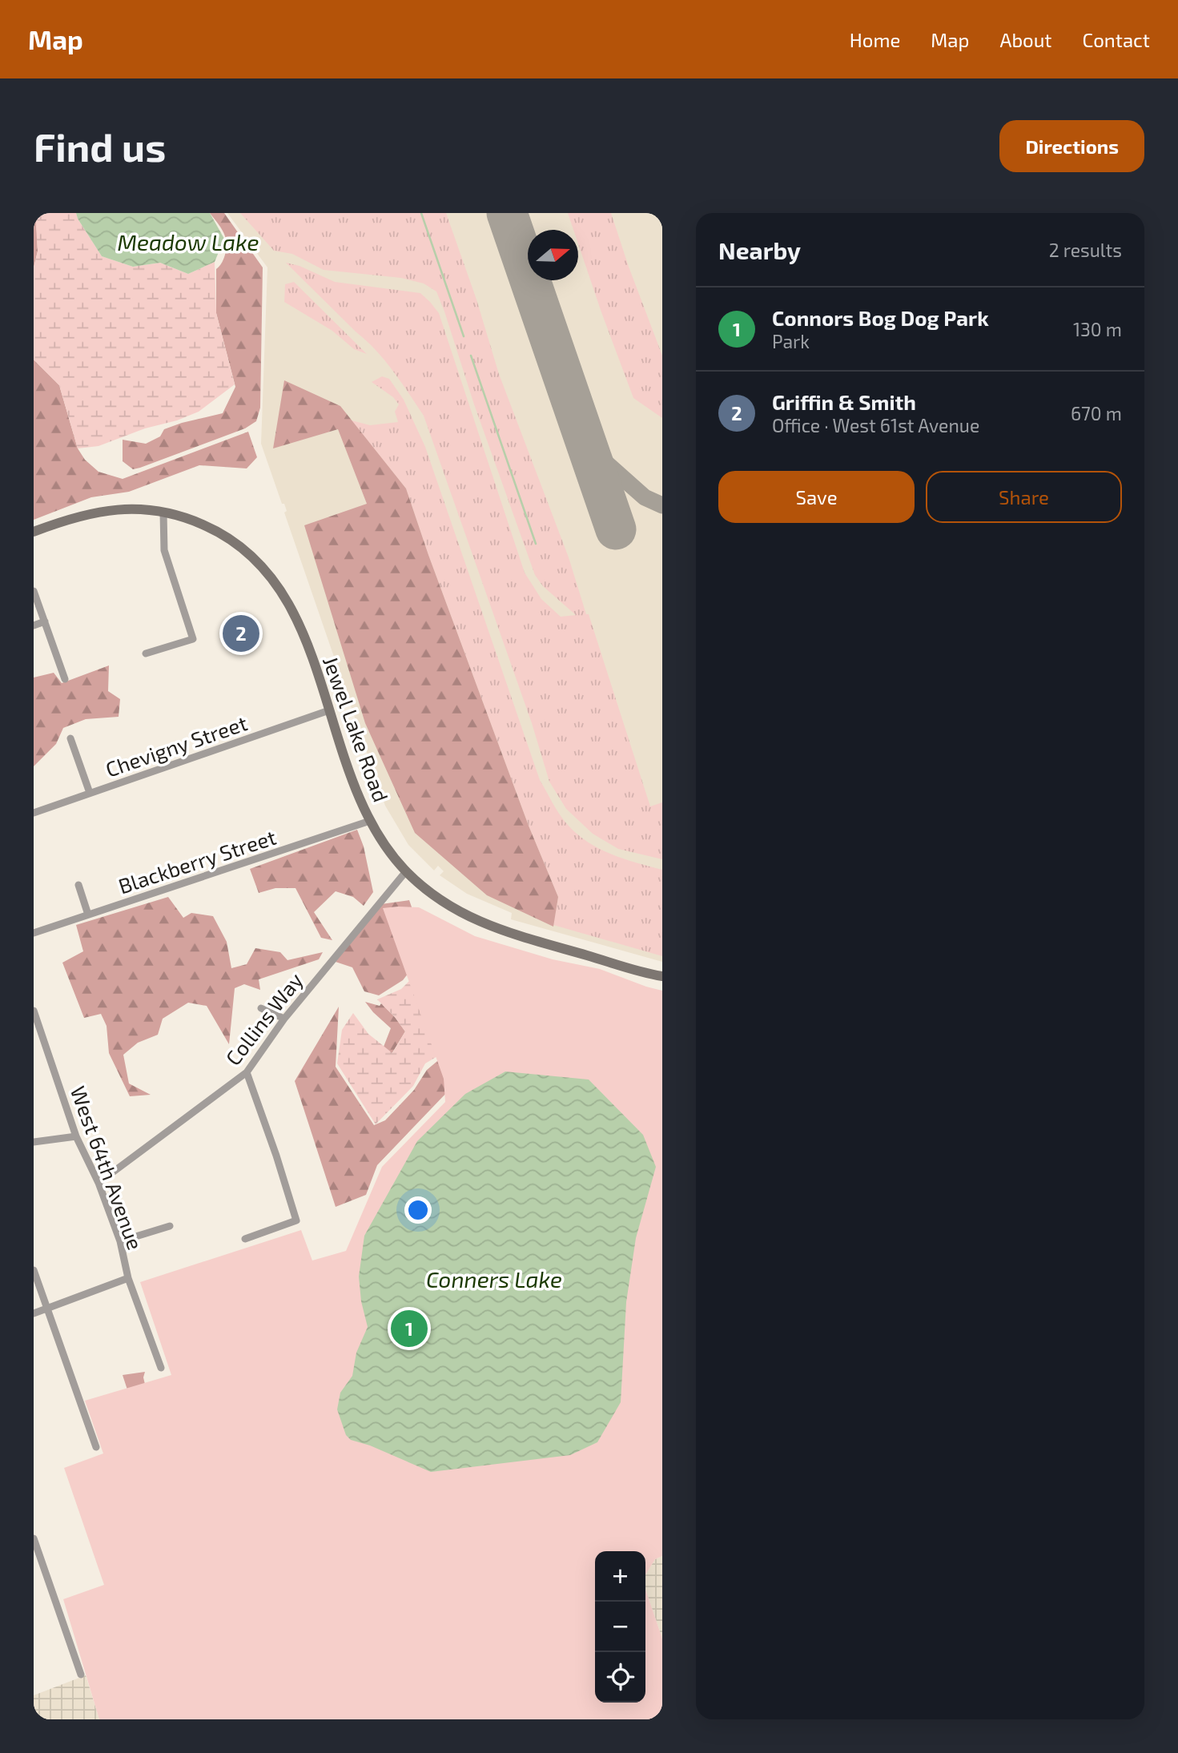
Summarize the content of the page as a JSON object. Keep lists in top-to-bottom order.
{
  "streets": {
    "main road": ["Jewel Lake Road"],
    "street": [
      "Chevigny Street",
      "Blackberry Street",
      "Collins Way",
      "West 64th Avenue"
    ]
  },
  "crossings": [
    ["Jewel Lake Road", "Chevigny Street"],
    ["Jewel Lake Road", "Blackberry Street"],
    ["Jewel Lake Road", "Collins Way"],
    ["Collins Way", "West 64th Avenue"]
  ],
  "water": ["Meadow Lake", "Conners Lake"],
  "north": "right",
  "page": {
    "header": "Map",
    "nav": [
      "Home",
      "Map",
      "About",
      "Contact"
    ],
    "buttons": [
      "Directions",
      ["Save", "Share"]
    ],
    "title": "Find us",
    "heading": ["Nearby", "2 results"],
    "list": [
      {
        "mark": "1",
        "name": "Connors Bog Dog Park",
        "note": "Park",
        "value": "130 m"
      },
      {
        "mark": "2",
        "name": "Griffin & Smith",
        "note": "Office · West 61st Avenue",
        "value": "670 m"
      }
    ],
    "pins": ["2", "1"],
    "map_buttons": ["+", "−"]
  }
}
